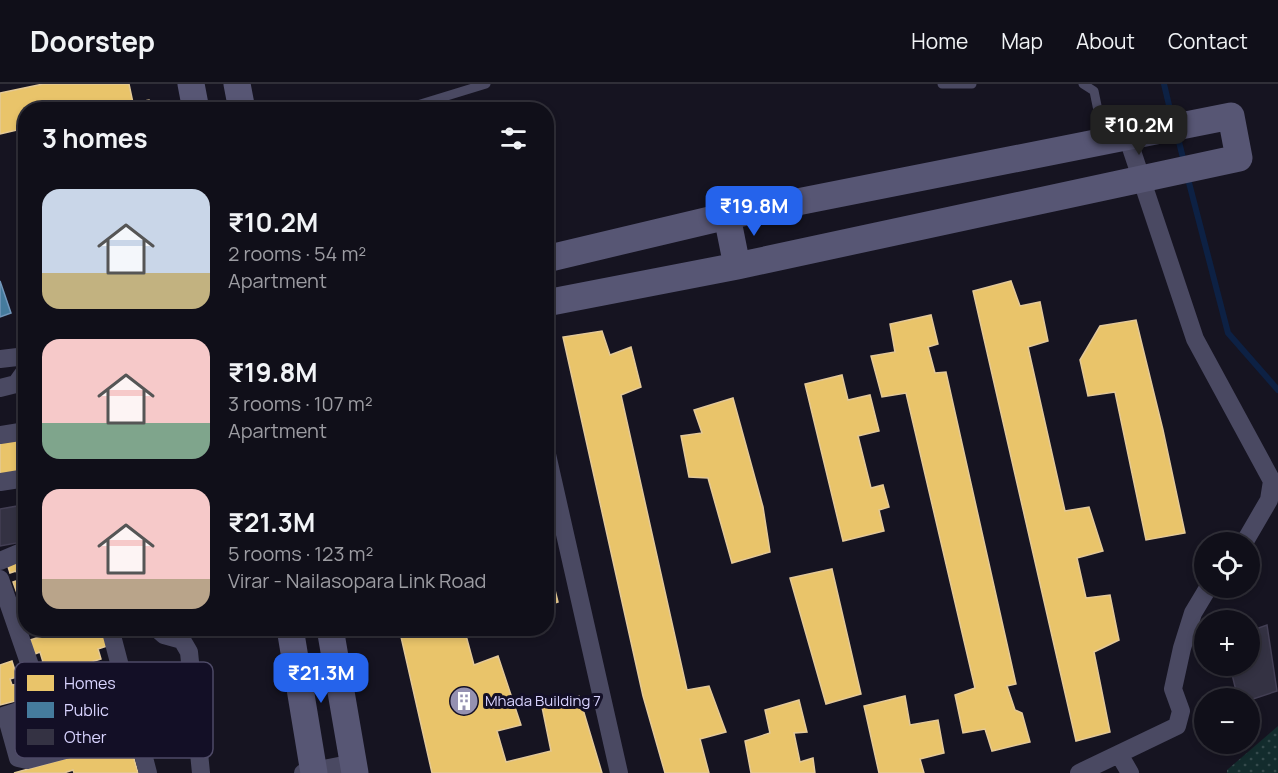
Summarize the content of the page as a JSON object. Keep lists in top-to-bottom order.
{
  "places": {
    "building": ["Mhada Building 7"]
  },
  "legend": ["Homes", "Public", "Other"],
  "page": {
    "header": "Doorstep",
    "nav": [
      "Home",
      "Map",
      "About",
      "Contact"
    ],
    "heading": "3 homes",
    "price": ["₹10.2M", "₹19.8M", "₹21.3M"],
    "list": [
      {
        "name": "₹10.2M",
        "note": "2 rooms · 54 m² · Apartment"
      },
      {
        "name": "₹19.8M",
        "note": "3 rooms · 107 m² · Apartment"
      },
      {
        "name": "₹21.3M",
        "note": "5 rooms · 123 m² · Virar - Nailasopara Link Road"
      }
    ],
    "map_buttons": ["+", "−"]
  }
}
